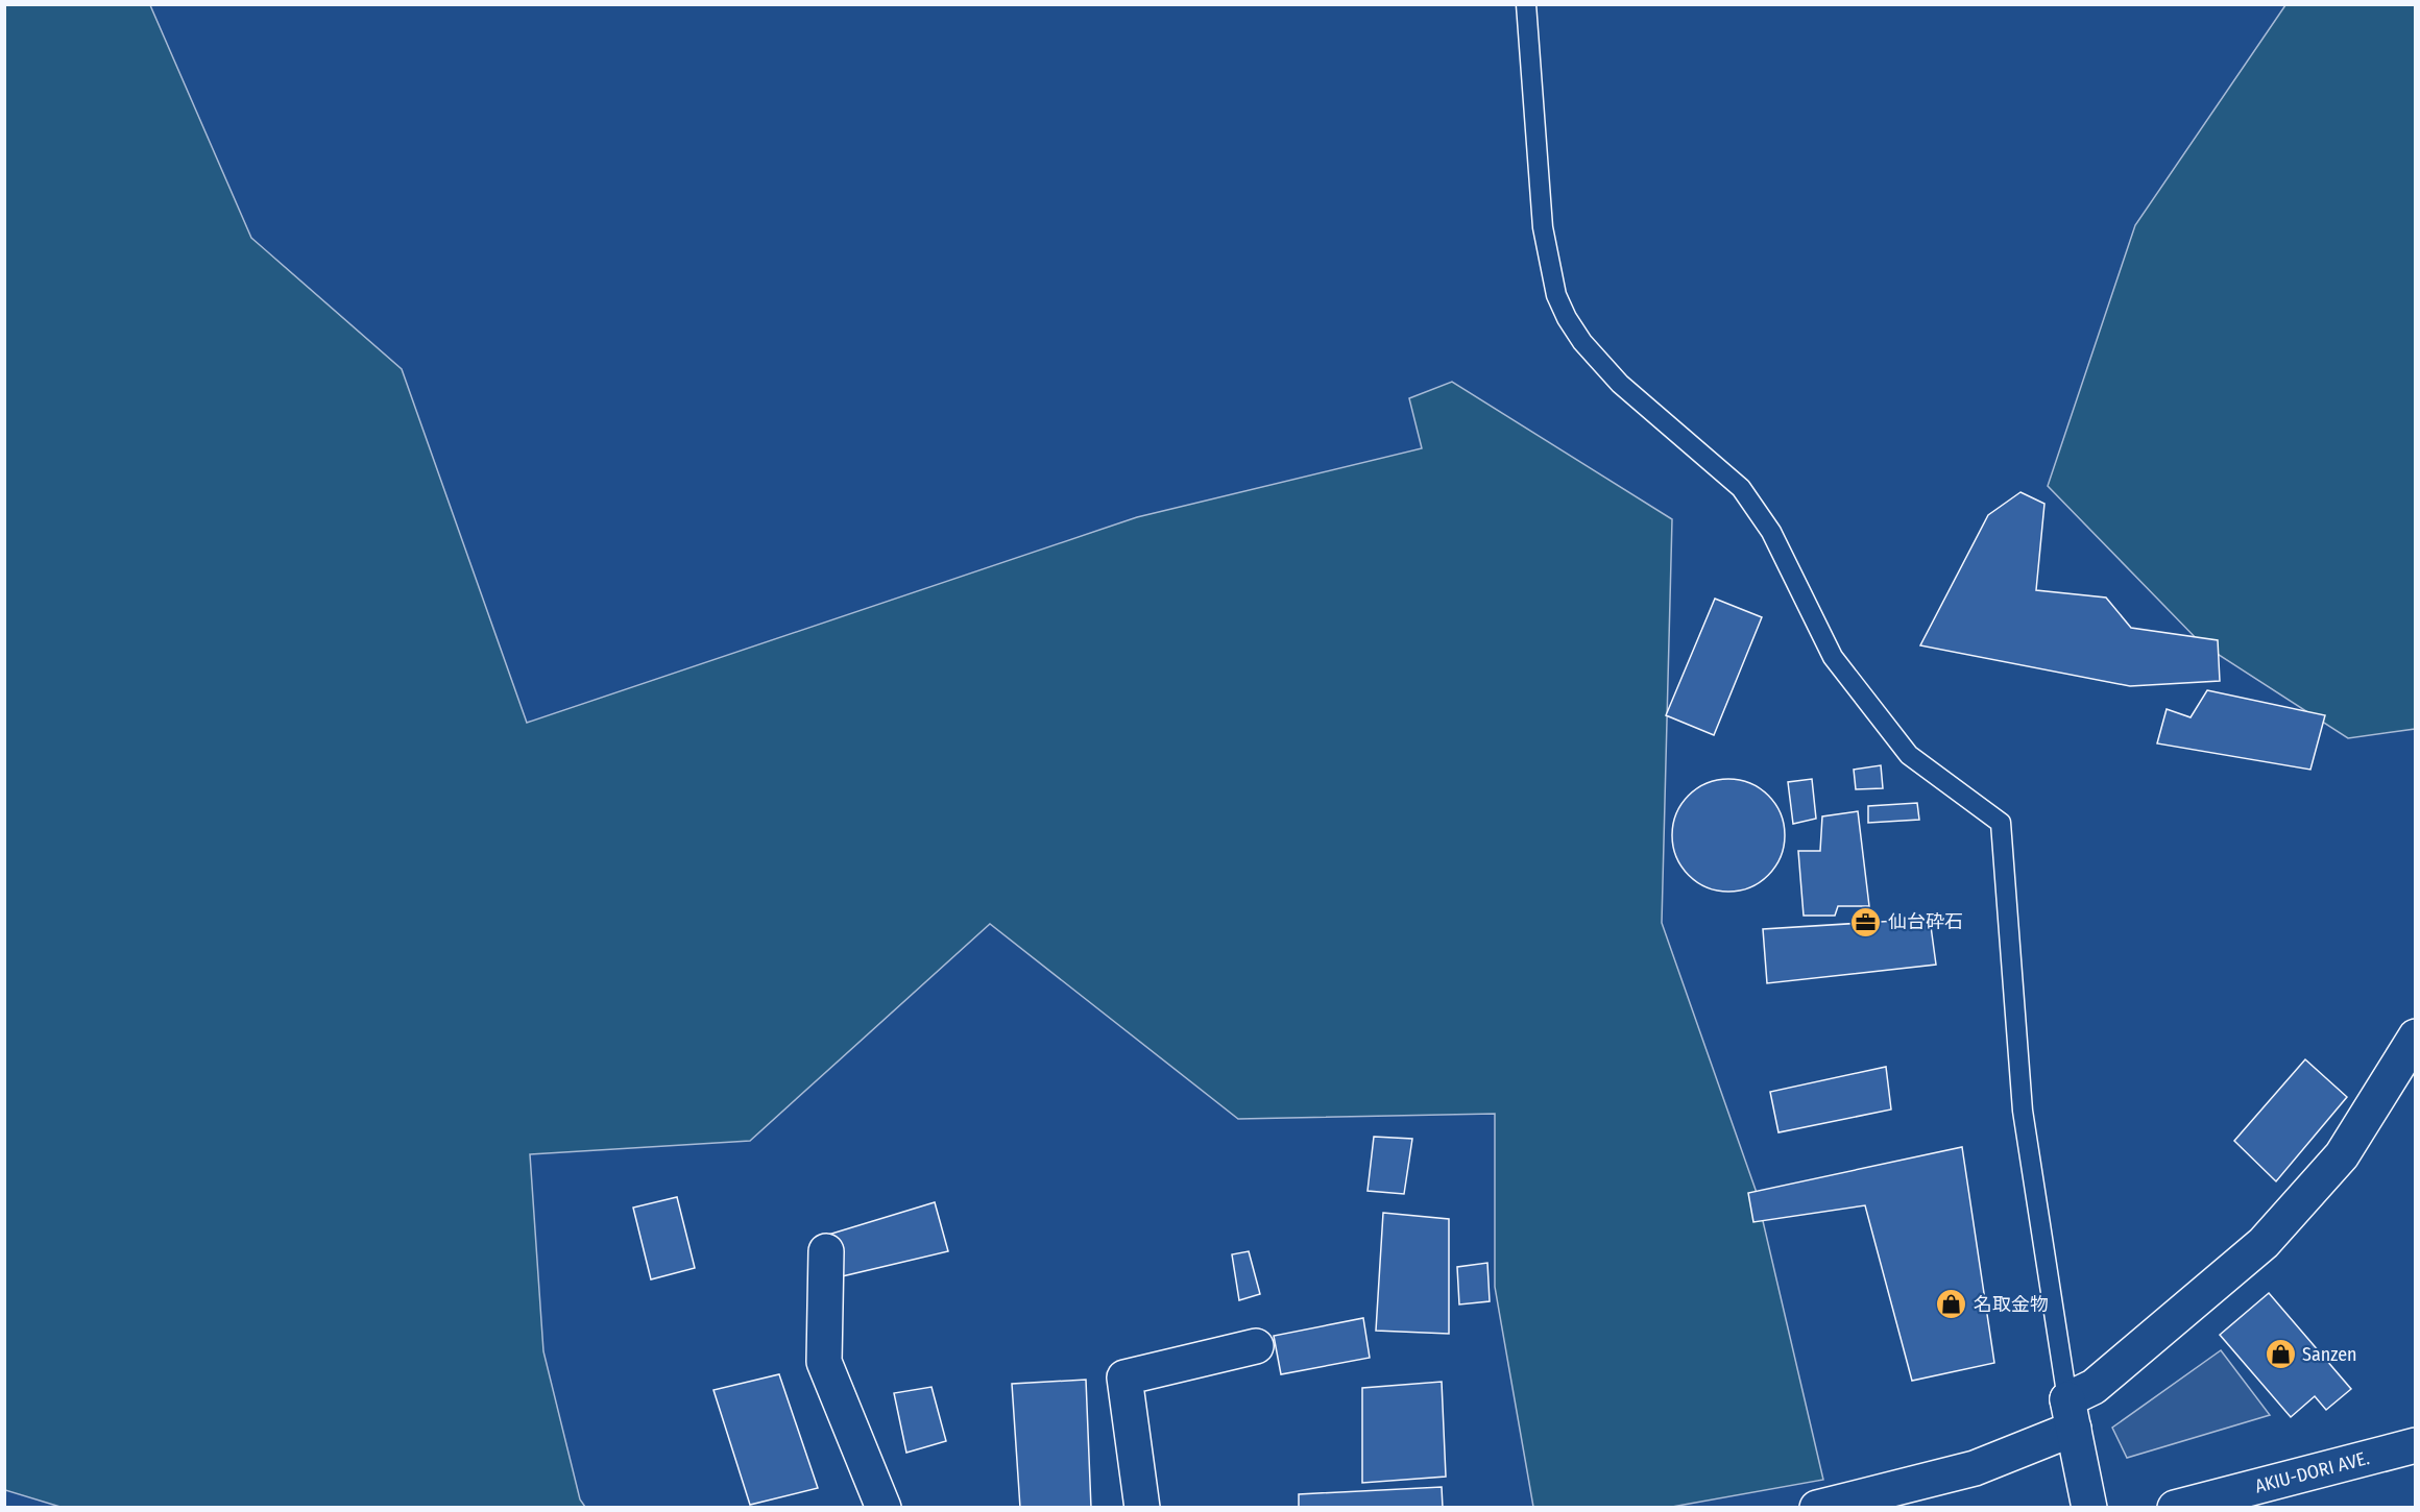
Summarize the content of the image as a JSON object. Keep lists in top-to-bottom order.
{
  "streets": {
    "main road": ["AKIU-DORI AVE."]
  },
  "places": {
    "office": ["仙台砕石"],
    "shop": ["名取金物", "Sanzen"]
  }
}
